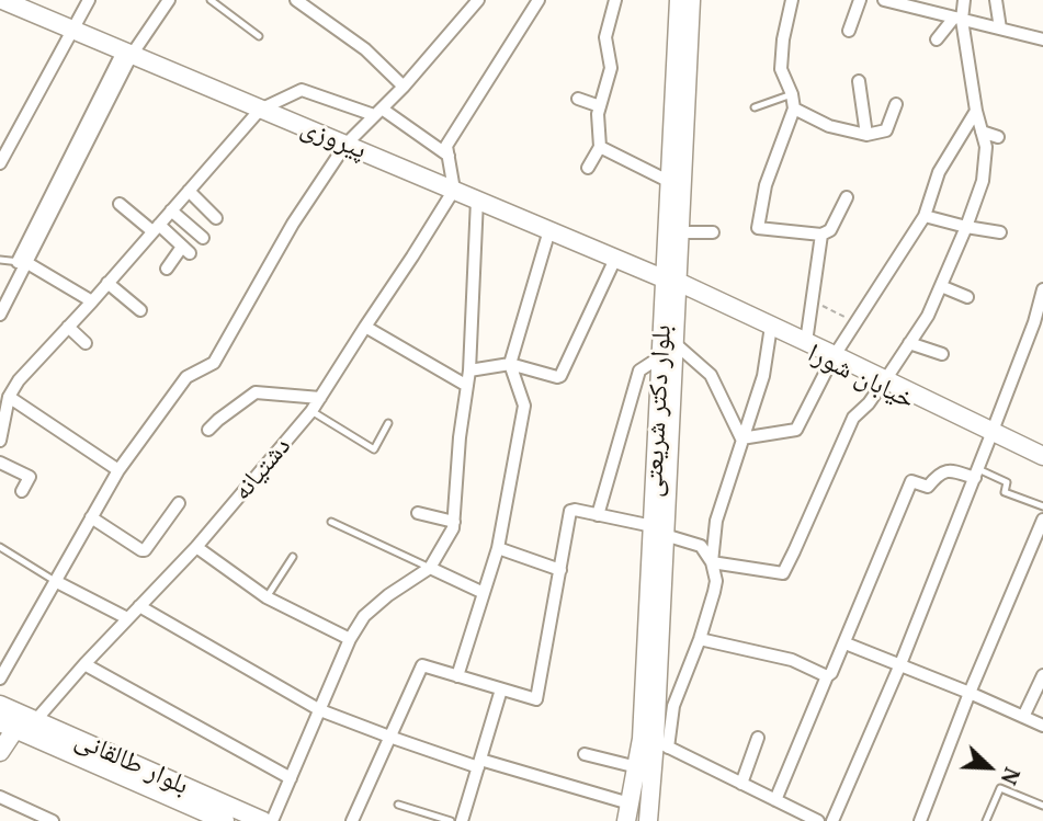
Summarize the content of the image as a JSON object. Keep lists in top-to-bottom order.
{
  "streets": {
    "street": [
      "پیروزی",
      "خیابان شورا",
      "بلوار دکتر شریعتی",
      "دشتیانه",
      "بلوار طالقانی"
    ]
  },
  "crossings": [
    ["پیروزی", "خیابان شورا"],
    ["پیروزی", "بلوار دکتر شریعتی"],
    ["پیروزی", "دشتیانه"],
    ["خیابان شورا", "بلوار دکتر شریعتی"],
    ["دشتیانه", "بلوار طالقانی"]
  ],
  "north": "bottom right"
}
